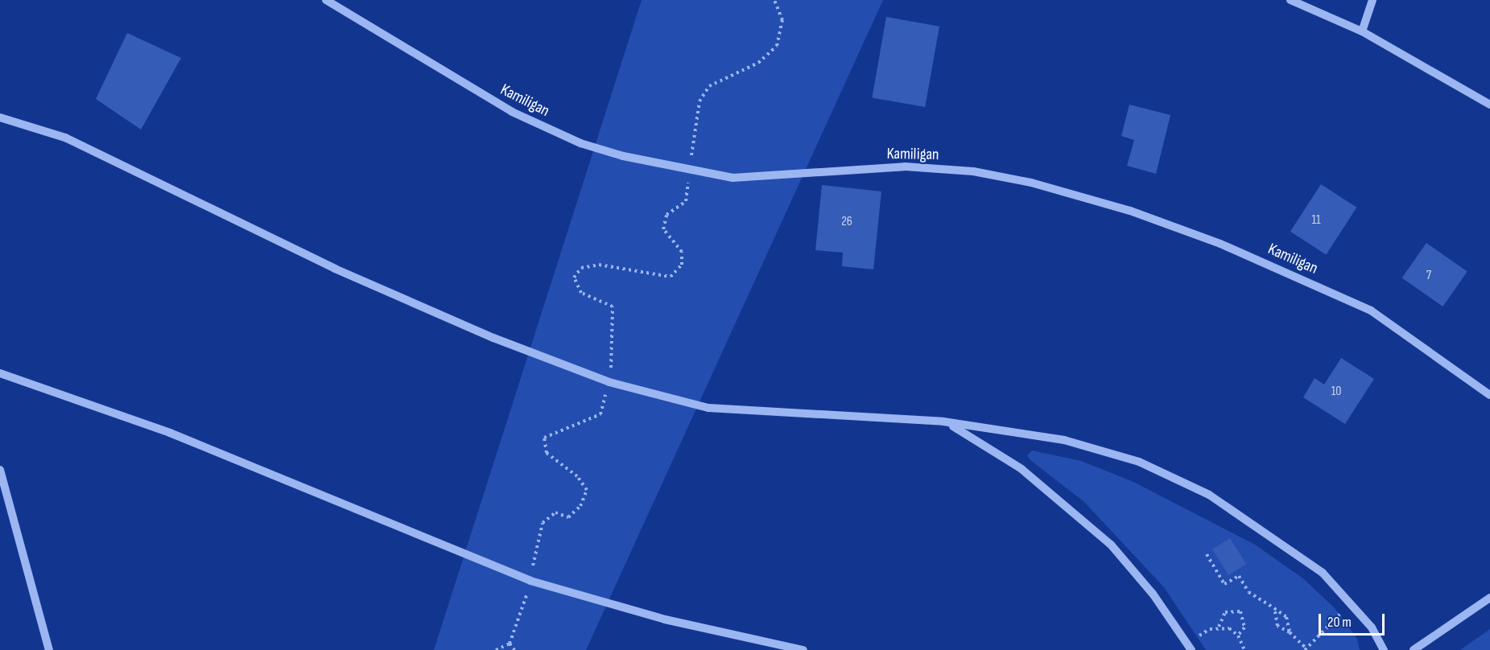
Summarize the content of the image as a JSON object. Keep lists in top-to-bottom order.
{
  "streets": {
    "street": ["Kamiligan"]
  },
  "house_numbers": [
    "11",
    "26",
    "7",
    "10"
  ],
  "scale_bar": "20 m"
}
